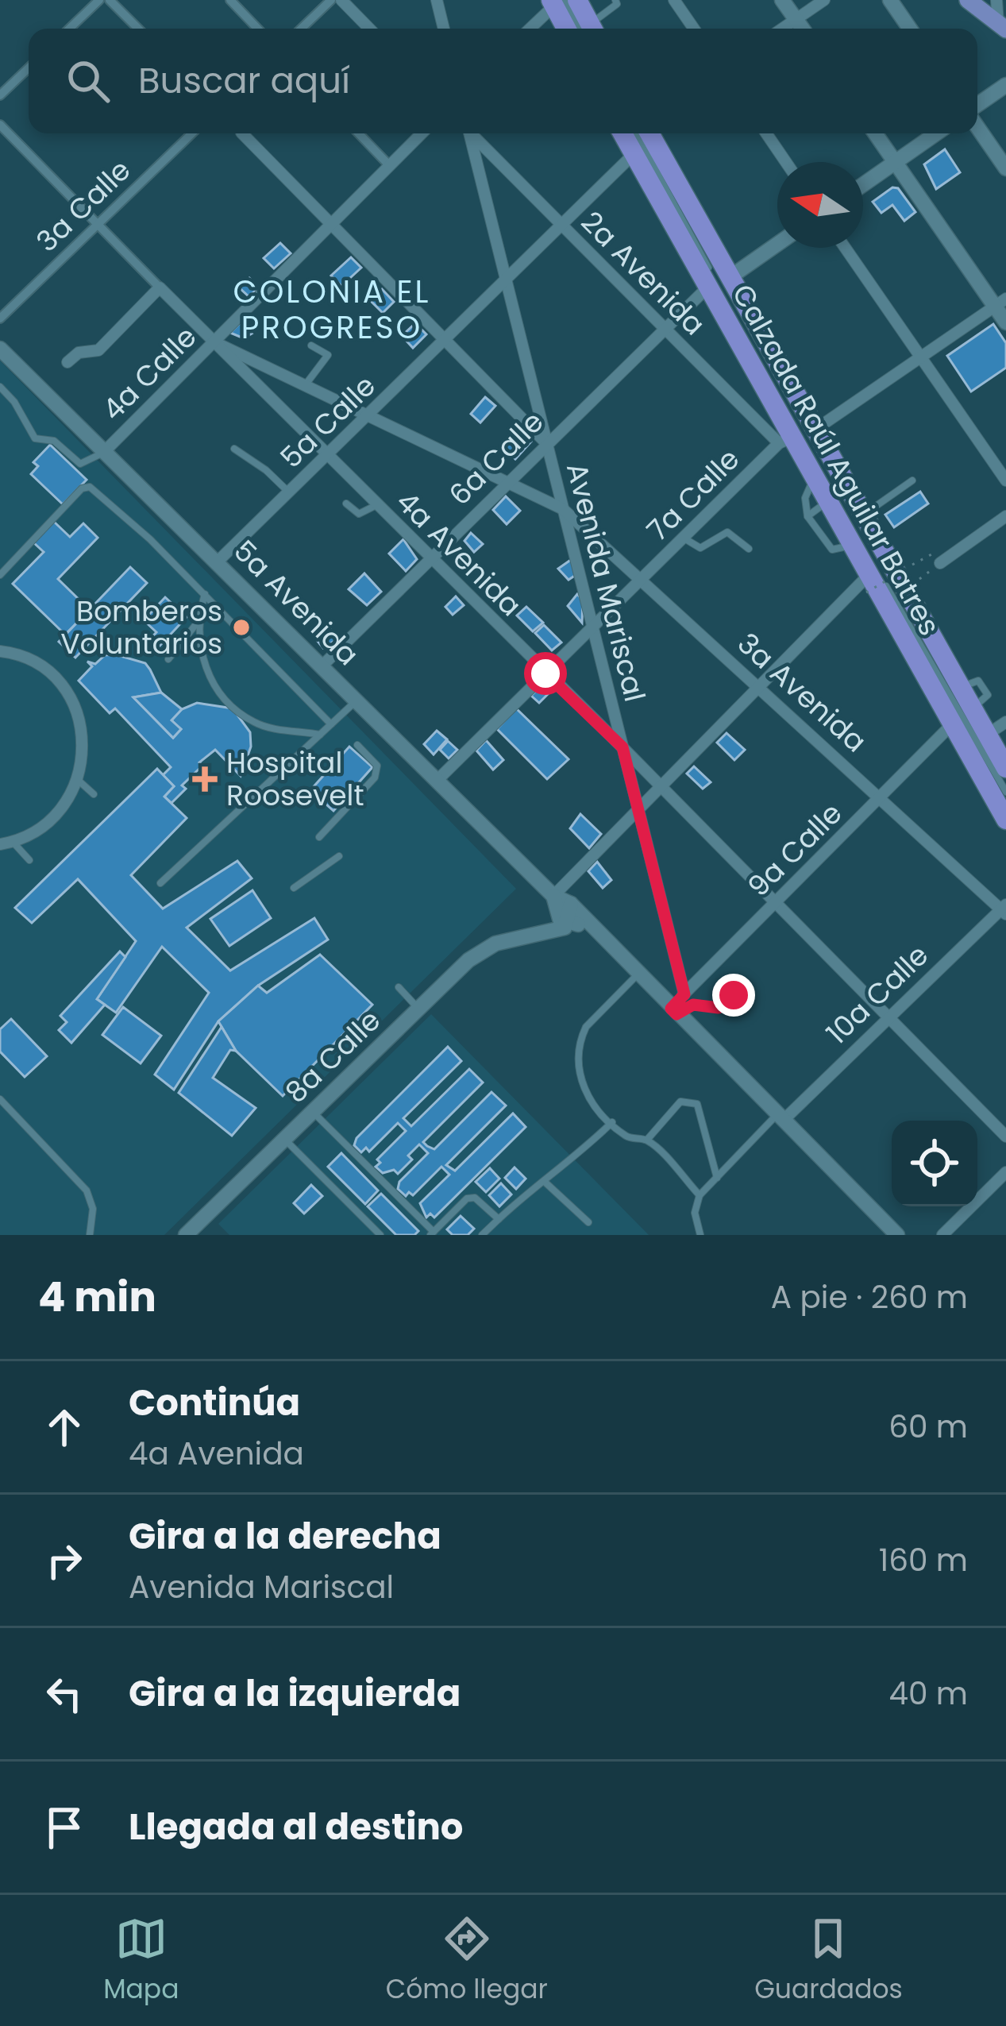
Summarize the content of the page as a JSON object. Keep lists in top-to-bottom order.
{
  "streets": {
    "highway": ["Calzada Raúl Aguilar Batres"],
    "street": [
      "3a Calle",
      "2a Avenida",
      "4a Calle",
      "5a Calle",
      "6a Calle",
      "7a Calle",
      "4a Avenida",
      "Avenida Mariscal",
      "5a Avenida",
      "3a Avenida",
      "9a Calle",
      "10a Calle",
      "8a Calle"
    ]
  },
  "crossings": [
    ["3a Calle", "4a Avenida"],
    ["2a Avenida", "5a Calle"],
    ["2a Avenida", "6a Calle"],
    ["2a Avenida", "Calzada Raúl Aguilar Batres"],
    ["2a Avenida", "7a Calle"],
    ["4a Calle", "4a Avenida"],
    ["4a Calle", "5a Avenida"],
    ["5a Calle", "Calzada Raúl Aguilar Batres"],
    ["5a Calle", "4a Avenida"],
    ["5a Calle", "Avenida Mariscal"],
    ["5a Calle", "5a Avenida"],
    ["6a Calle", "Calzada Raúl Aguilar Batres"],
    ["6a Calle", "4a Avenida"],
    ["6a Calle", "Avenida Mariscal"],
    ["6a Calle", "5a Avenida"],
    ["Calzada Raúl Aguilar Batres", "7a Calle"],
    ["Calzada Raúl Aguilar Batres", "9a Calle"],
    ["Calzada Raúl Aguilar Batres", "8a Calle"],
    ["7a Calle", "4a Avenida"],
    ["7a Calle", "Avenida Mariscal"],
    ["7a Calle", "5a Avenida"],
    ["7a Calle", "3a Avenida"],
    ["4a Avenida", "Avenida Mariscal"],
    ["4a Avenida", "9a Calle"],
    ["4a Avenida", "10a Calle"],
    ["4a Avenida", "8a Calle"],
    ["Avenida Mariscal", "3a Avenida"],
    ["Avenida Mariscal", "9a Calle"],
    ["Avenida Mariscal", "8a Calle"],
    ["5a Avenida", "9a Calle"],
    ["5a Avenida", "10a Calle"],
    ["5a Avenida", "8a Calle"],
    ["3a Avenida", "9a Calle"],
    ["3a Avenida", "10a Calle"],
    ["3a Avenida", "8a Calle"]
  ],
  "districts": ["COLONIA EL PROGRESO"],
  "places": {
    "other": ["Bomberos Voluntarios"],
    "health": ["Hospital Roosevelt"]
  },
  "north": "left",
  "page": {
    "search": "Buscar aquí",
    "heading": ["4 min", "A pie · 260 m"],
    "list": [
      ["Continúa", "4a Avenida", "60 m"],
      ["Gira a la derecha", "Avenida Mariscal", "160 m"],
      ["Gira a la izquierda", "40 m"],
      "Llegada al destino"
    ],
    "nav": ["Mapa", "Cómo llegar", "Guardados"]
  }
}
